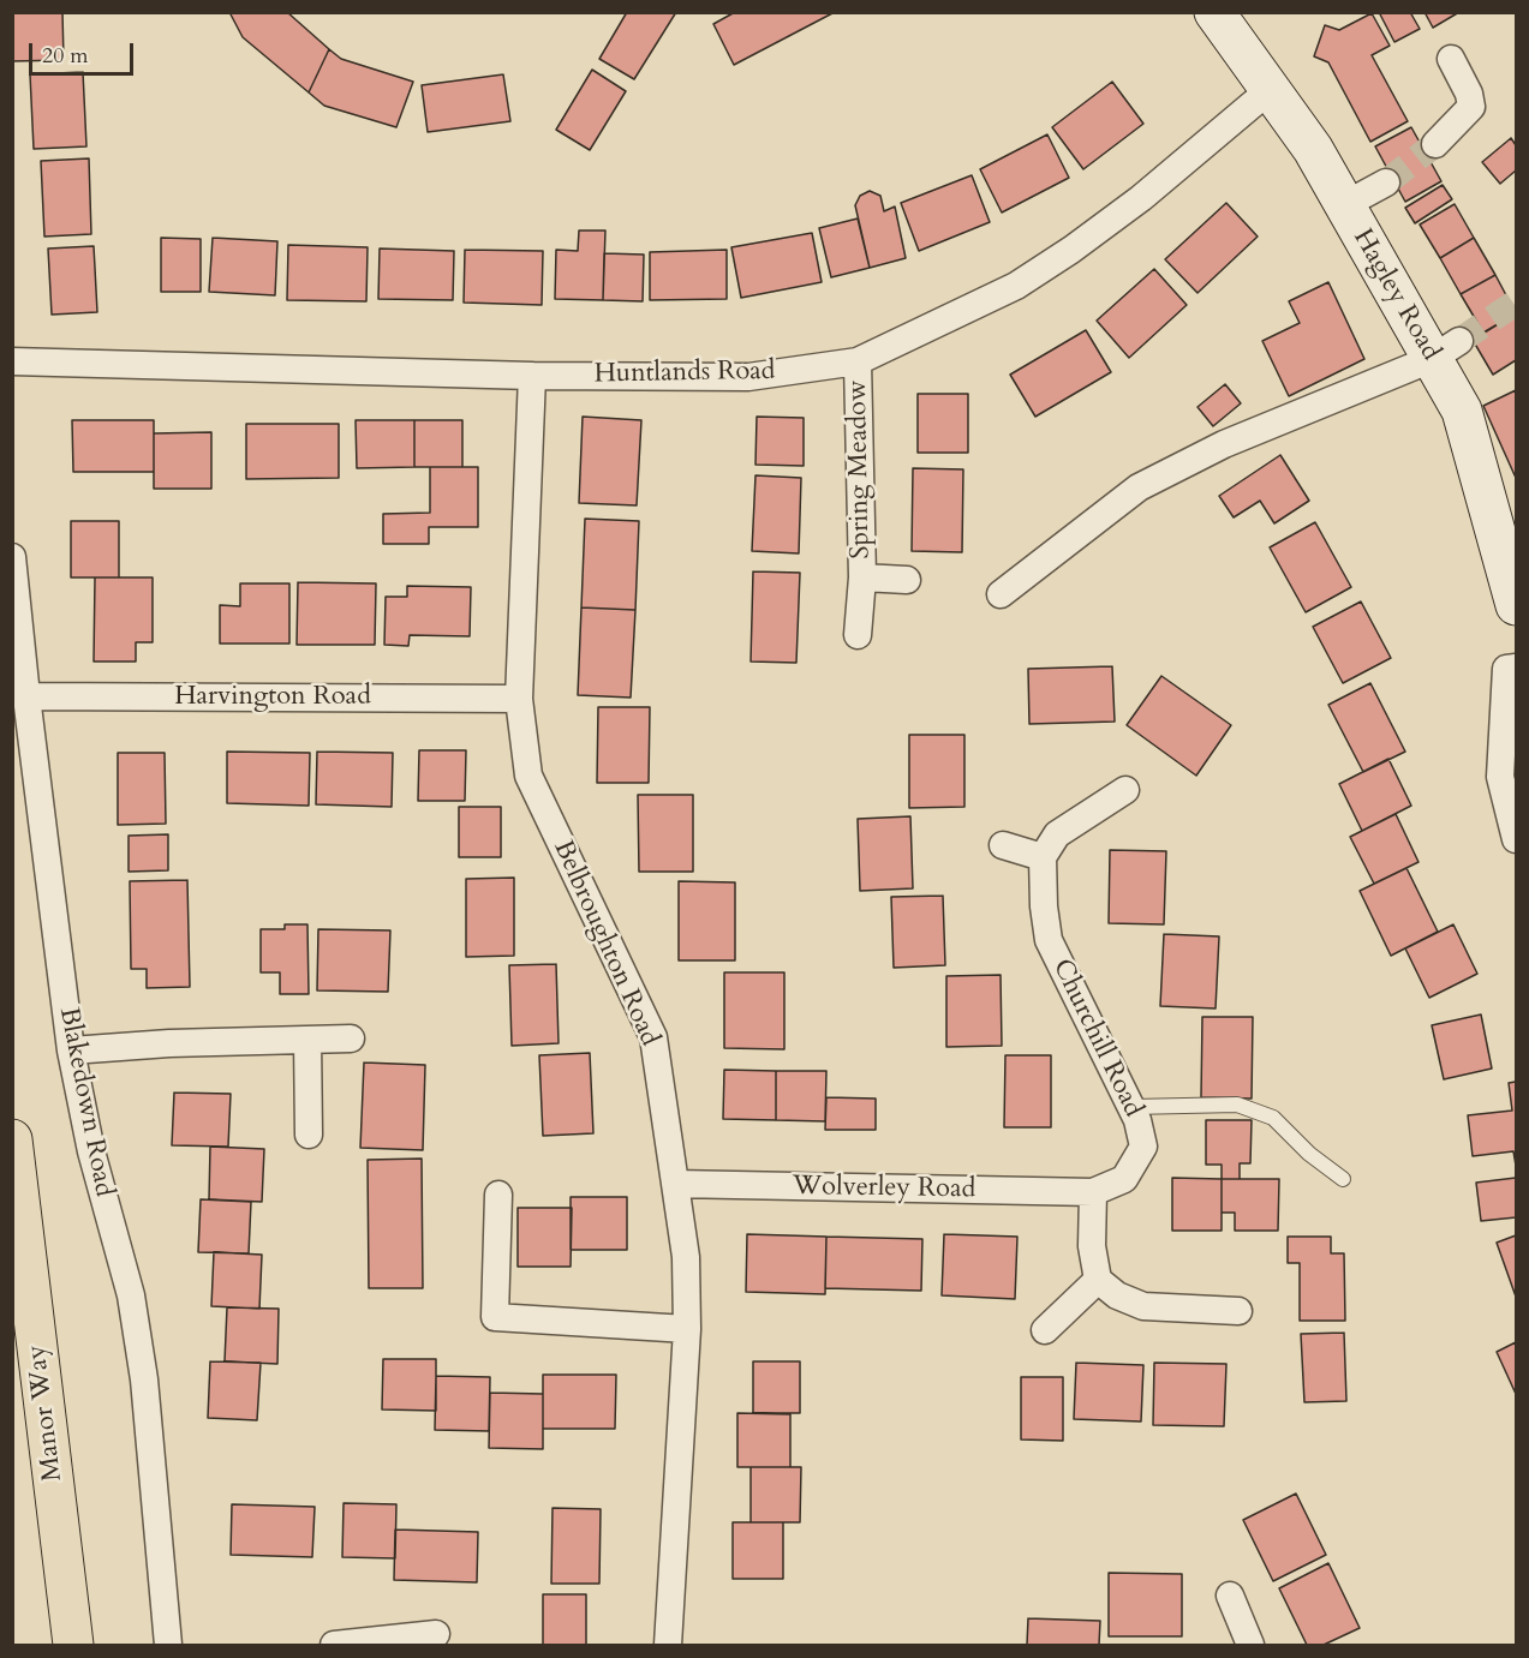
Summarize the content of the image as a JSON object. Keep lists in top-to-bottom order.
{
  "streets": {
    "highway": ["Manor Way"],
    "main road": ["Hagley Road"],
    "street": [
      "Huntlands Road",
      "Spring Meadow",
      "Harvington Road",
      "Belbroughton Road",
      "Churchill Road",
      "Blakedown Road",
      "Wolverley Road"
    ]
  },
  "crossings": [
    ["Hagley Road", "Huntlands Road"],
    ["Huntlands Road", "Spring Meadow"],
    ["Huntlands Road", "Belbroughton Road"],
    ["Harvington Road", "Belbroughton Road"],
    ["Harvington Road", "Blakedown Road"],
    ["Belbroughton Road", "Wolverley Road"],
    ["Churchill Road", "Wolverley Road"]
  ],
  "scale_bar": "20 m"
}
